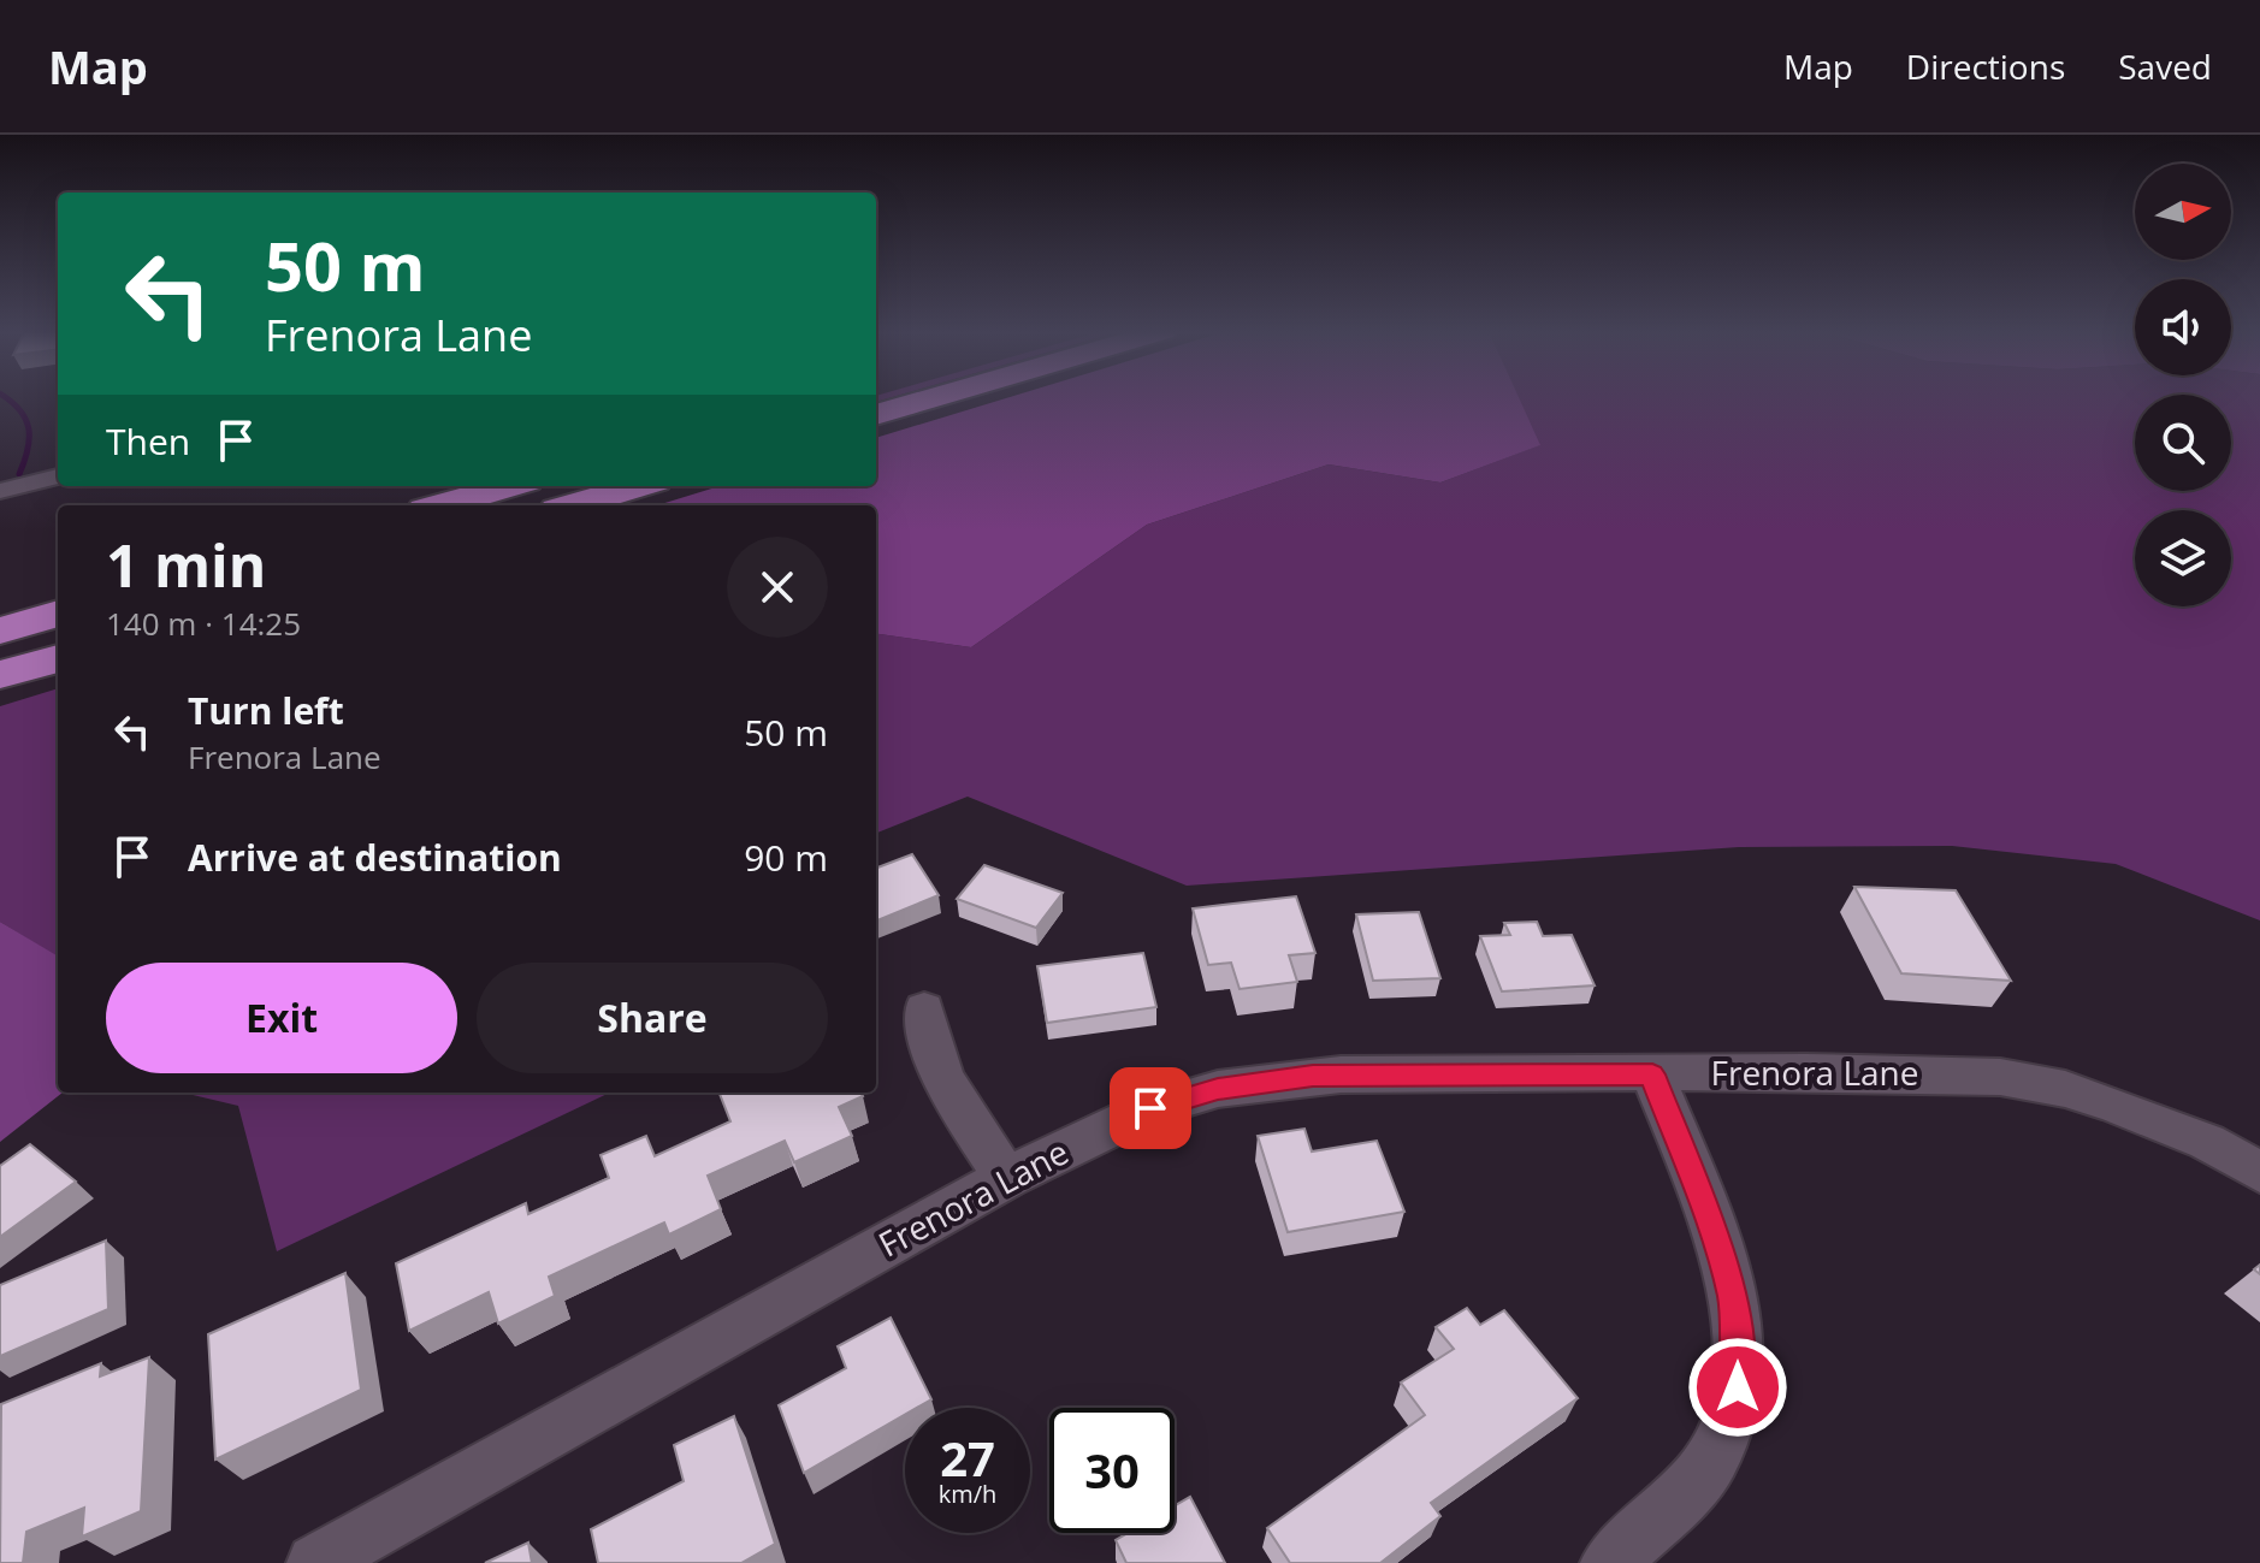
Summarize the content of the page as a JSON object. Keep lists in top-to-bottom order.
{
  "streets": {
    "street": ["Frenora Lane"]
  },
  "north": "right",
  "page": {
    "header": "Map",
    "nav": ["Map", "Directions", "Saved"],
    "turn": ["50 m", "Frenora Lane"],
    "then": "Then",
    "heading": ["1 min", "140 m · 14:25"],
    "list": [
      {
        "name": "Turn left",
        "note": "Frenora Lane",
        "value": "50 m"
      },
      {
        "name": "Arrive at destination",
        "value": "90 m"
      }
    ],
    "buttons": ["Exit", "Share"],
    "speed": "27 km/h",
    "limit": "30"
  }
}
